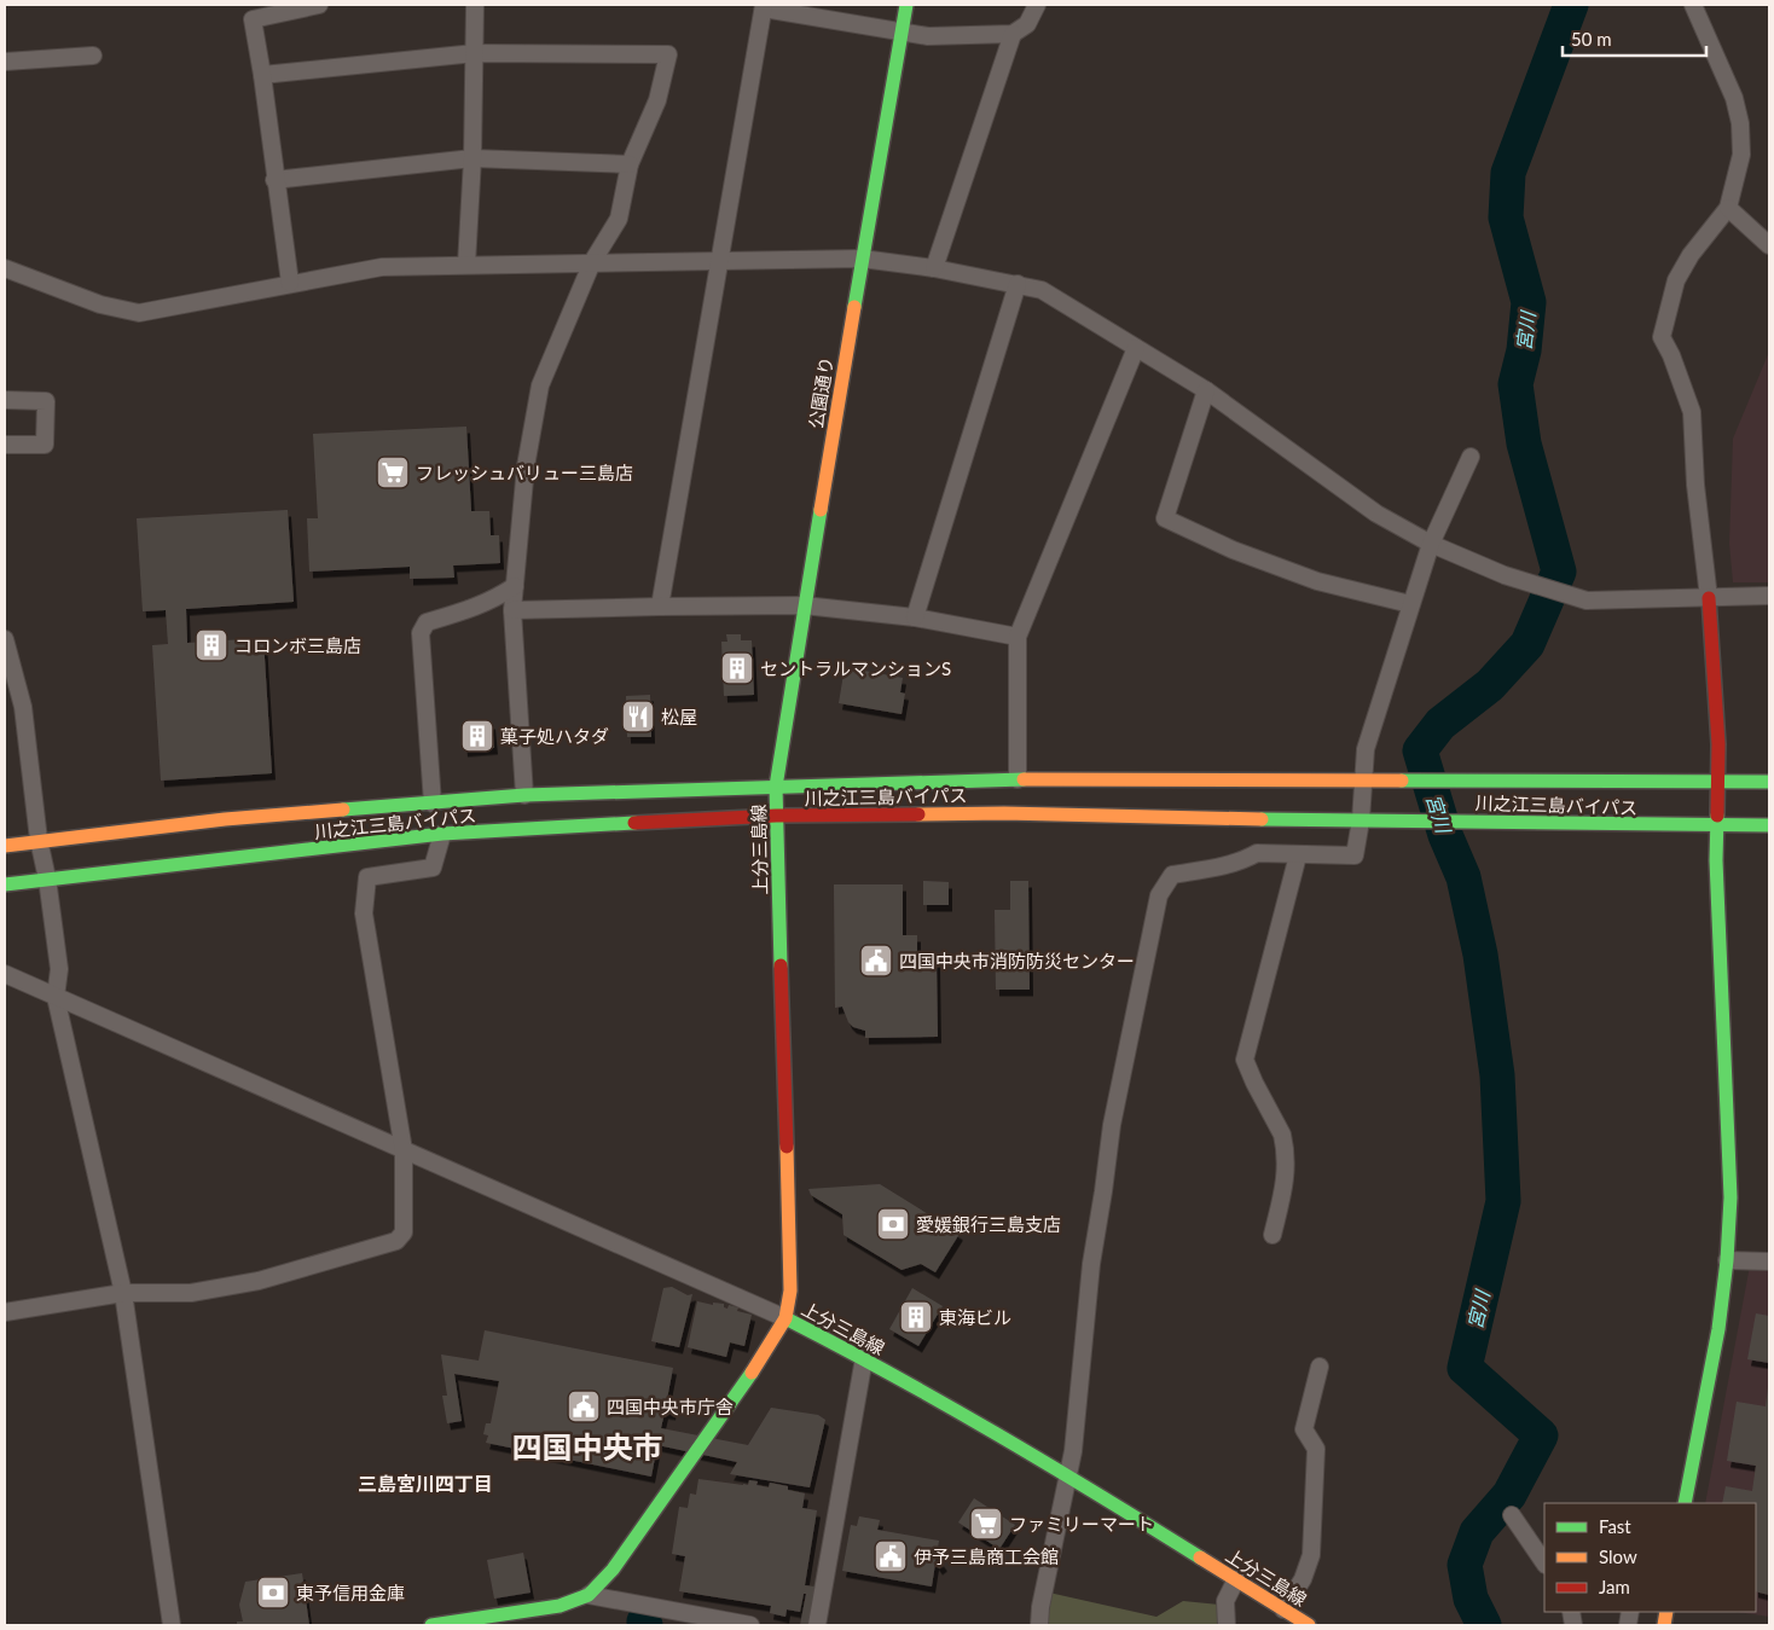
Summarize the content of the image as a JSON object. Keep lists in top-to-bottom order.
{
  "streets": {
    "main road": ["公園通り", "川之江三島バイパス", "上分三島線"]
  },
  "crossings": [
    ["公園通り", "川之江三島バイパス"],
    ["公園通り", "上分三島線"],
    ["川之江三島バイパス", "上分三島線"]
  ],
  "districts": ["四国中央市", "三島宮川四丁目"],
  "water": ["宮川"],
  "places": {
    "supermarket": ["フレッシュバリュー三島店", "ファミリーマート"],
    "building": [
      "コロンボ三島店",
      "セントラルマンションS",
      "菓子処ハタダ",
      "東海ビル"
    ],
    "restaurant": ["松屋"],
    "public building": ["四国中央市消防防災センター", "四国中央市庁舎", "伊予三島商工会館"],
    "bank": ["愛媛銀行三島支店", "東予信用金庫"]
  },
  "legend": ["Fast", "Slow", "Jam"],
  "scale_bar": "50 m"
}
